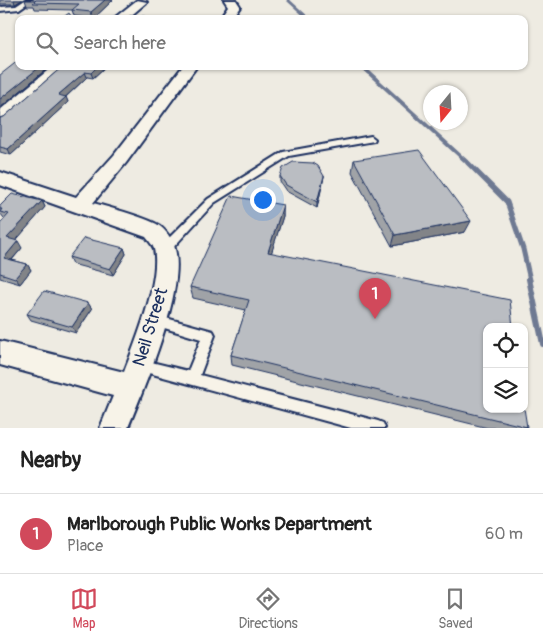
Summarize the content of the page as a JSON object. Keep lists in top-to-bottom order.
{
  "streets": {
    "street": ["Neil Street"]
  },
  "north": "bottom",
  "page": {
    "search": "Search here",
    "pins": "1",
    "heading": "Nearby",
    "list": [
      {
        "mark": "1",
        "name": "Marlborough Public Works Department",
        "note": "Place",
        "value": "60 m"
      }
    ],
    "nav": ["Map", "Directions", "Saved"]
  }
}
